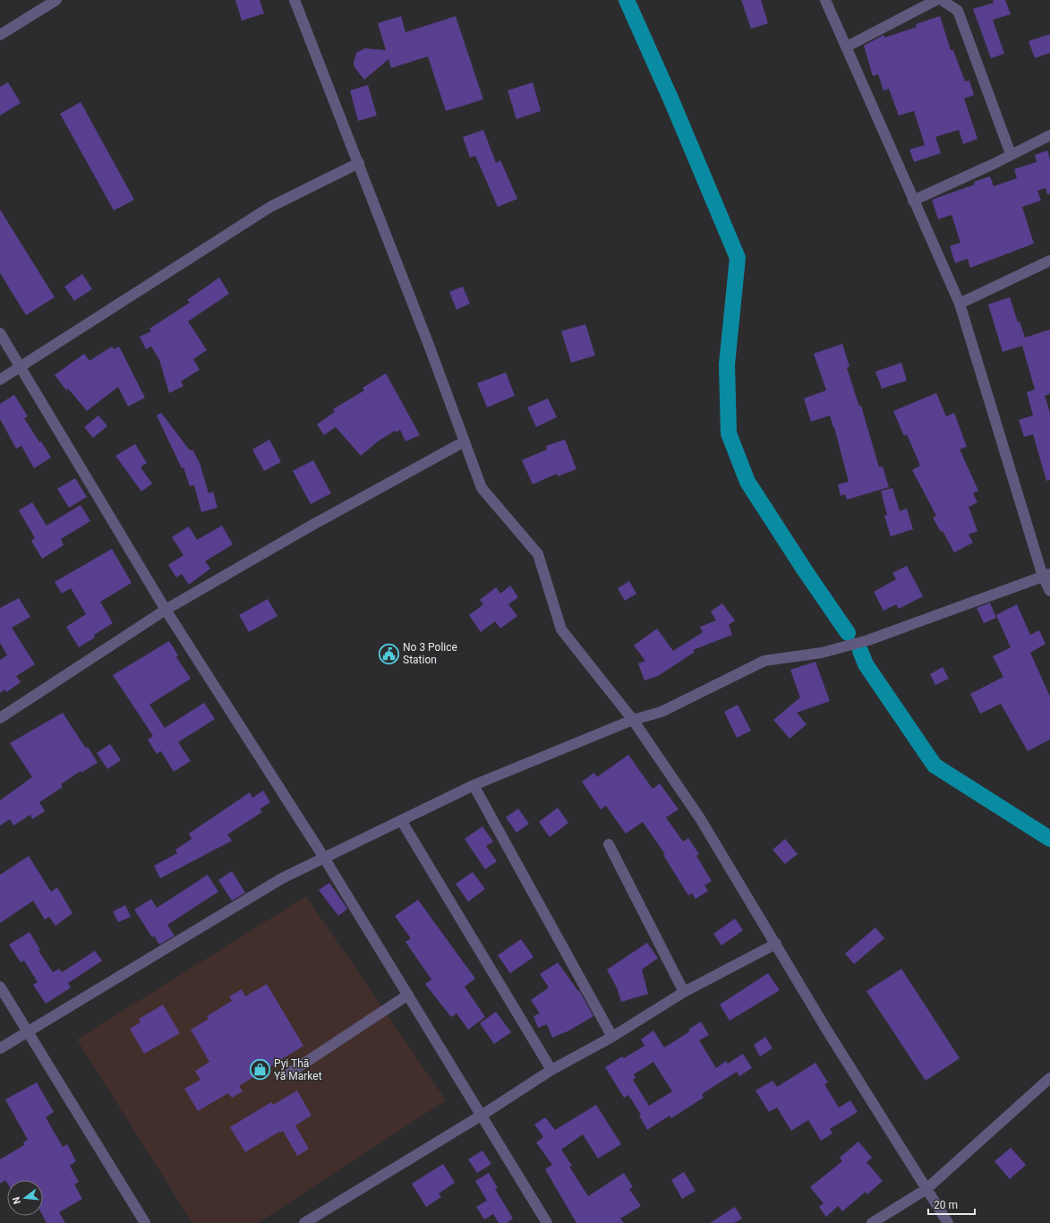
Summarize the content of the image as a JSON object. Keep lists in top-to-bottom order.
{
  "places": {
    "public building": ["No 3 Police Station"],
    "shop": ["Pyi Thā Yā Market"]
  },
  "scale_bar": "20 m",
  "north": "left"
}
